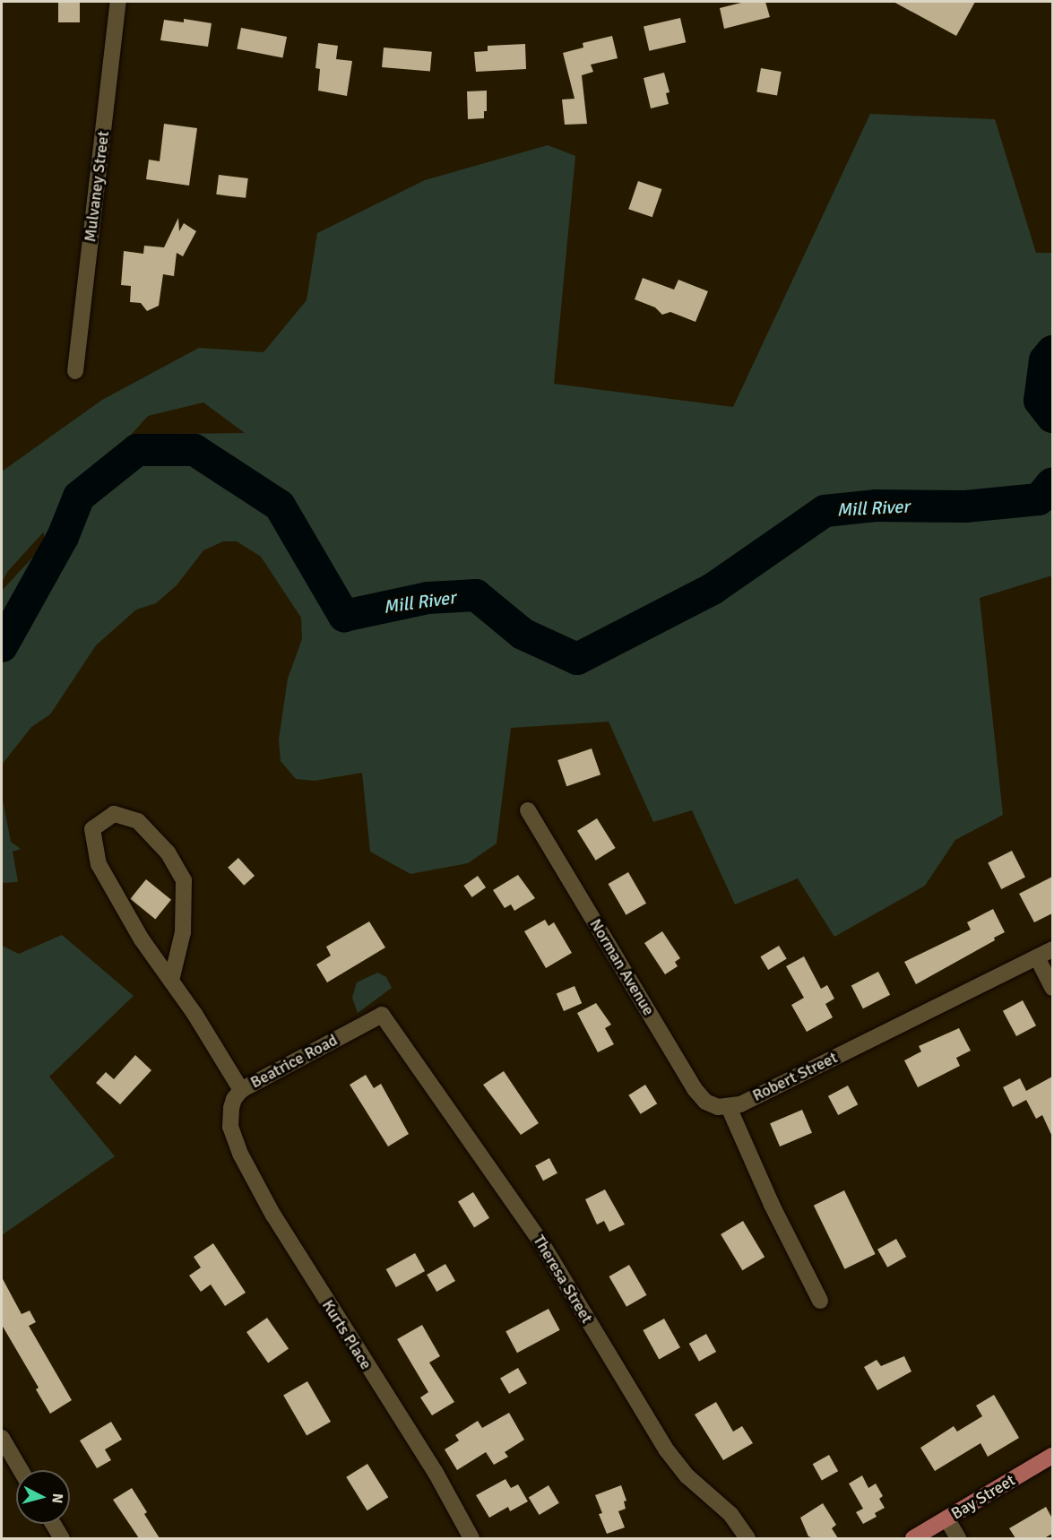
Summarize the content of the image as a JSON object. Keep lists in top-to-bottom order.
{
  "streets": {
    "main road": ["Bay Street"],
    "street": [
      "Mulvaney Street",
      "Norman Avenue",
      "Beatrice Road",
      "Robert Street",
      "Theresa Street",
      "Kurts Place"
    ]
  },
  "crossings": [
    ["Norman Avenue", "Robert Street"],
    ["Beatrice Road", "Theresa Street"],
    ["Beatrice Road", "Kurts Place"]
  ],
  "water": ["Mill River"],
  "north": "right"
}
